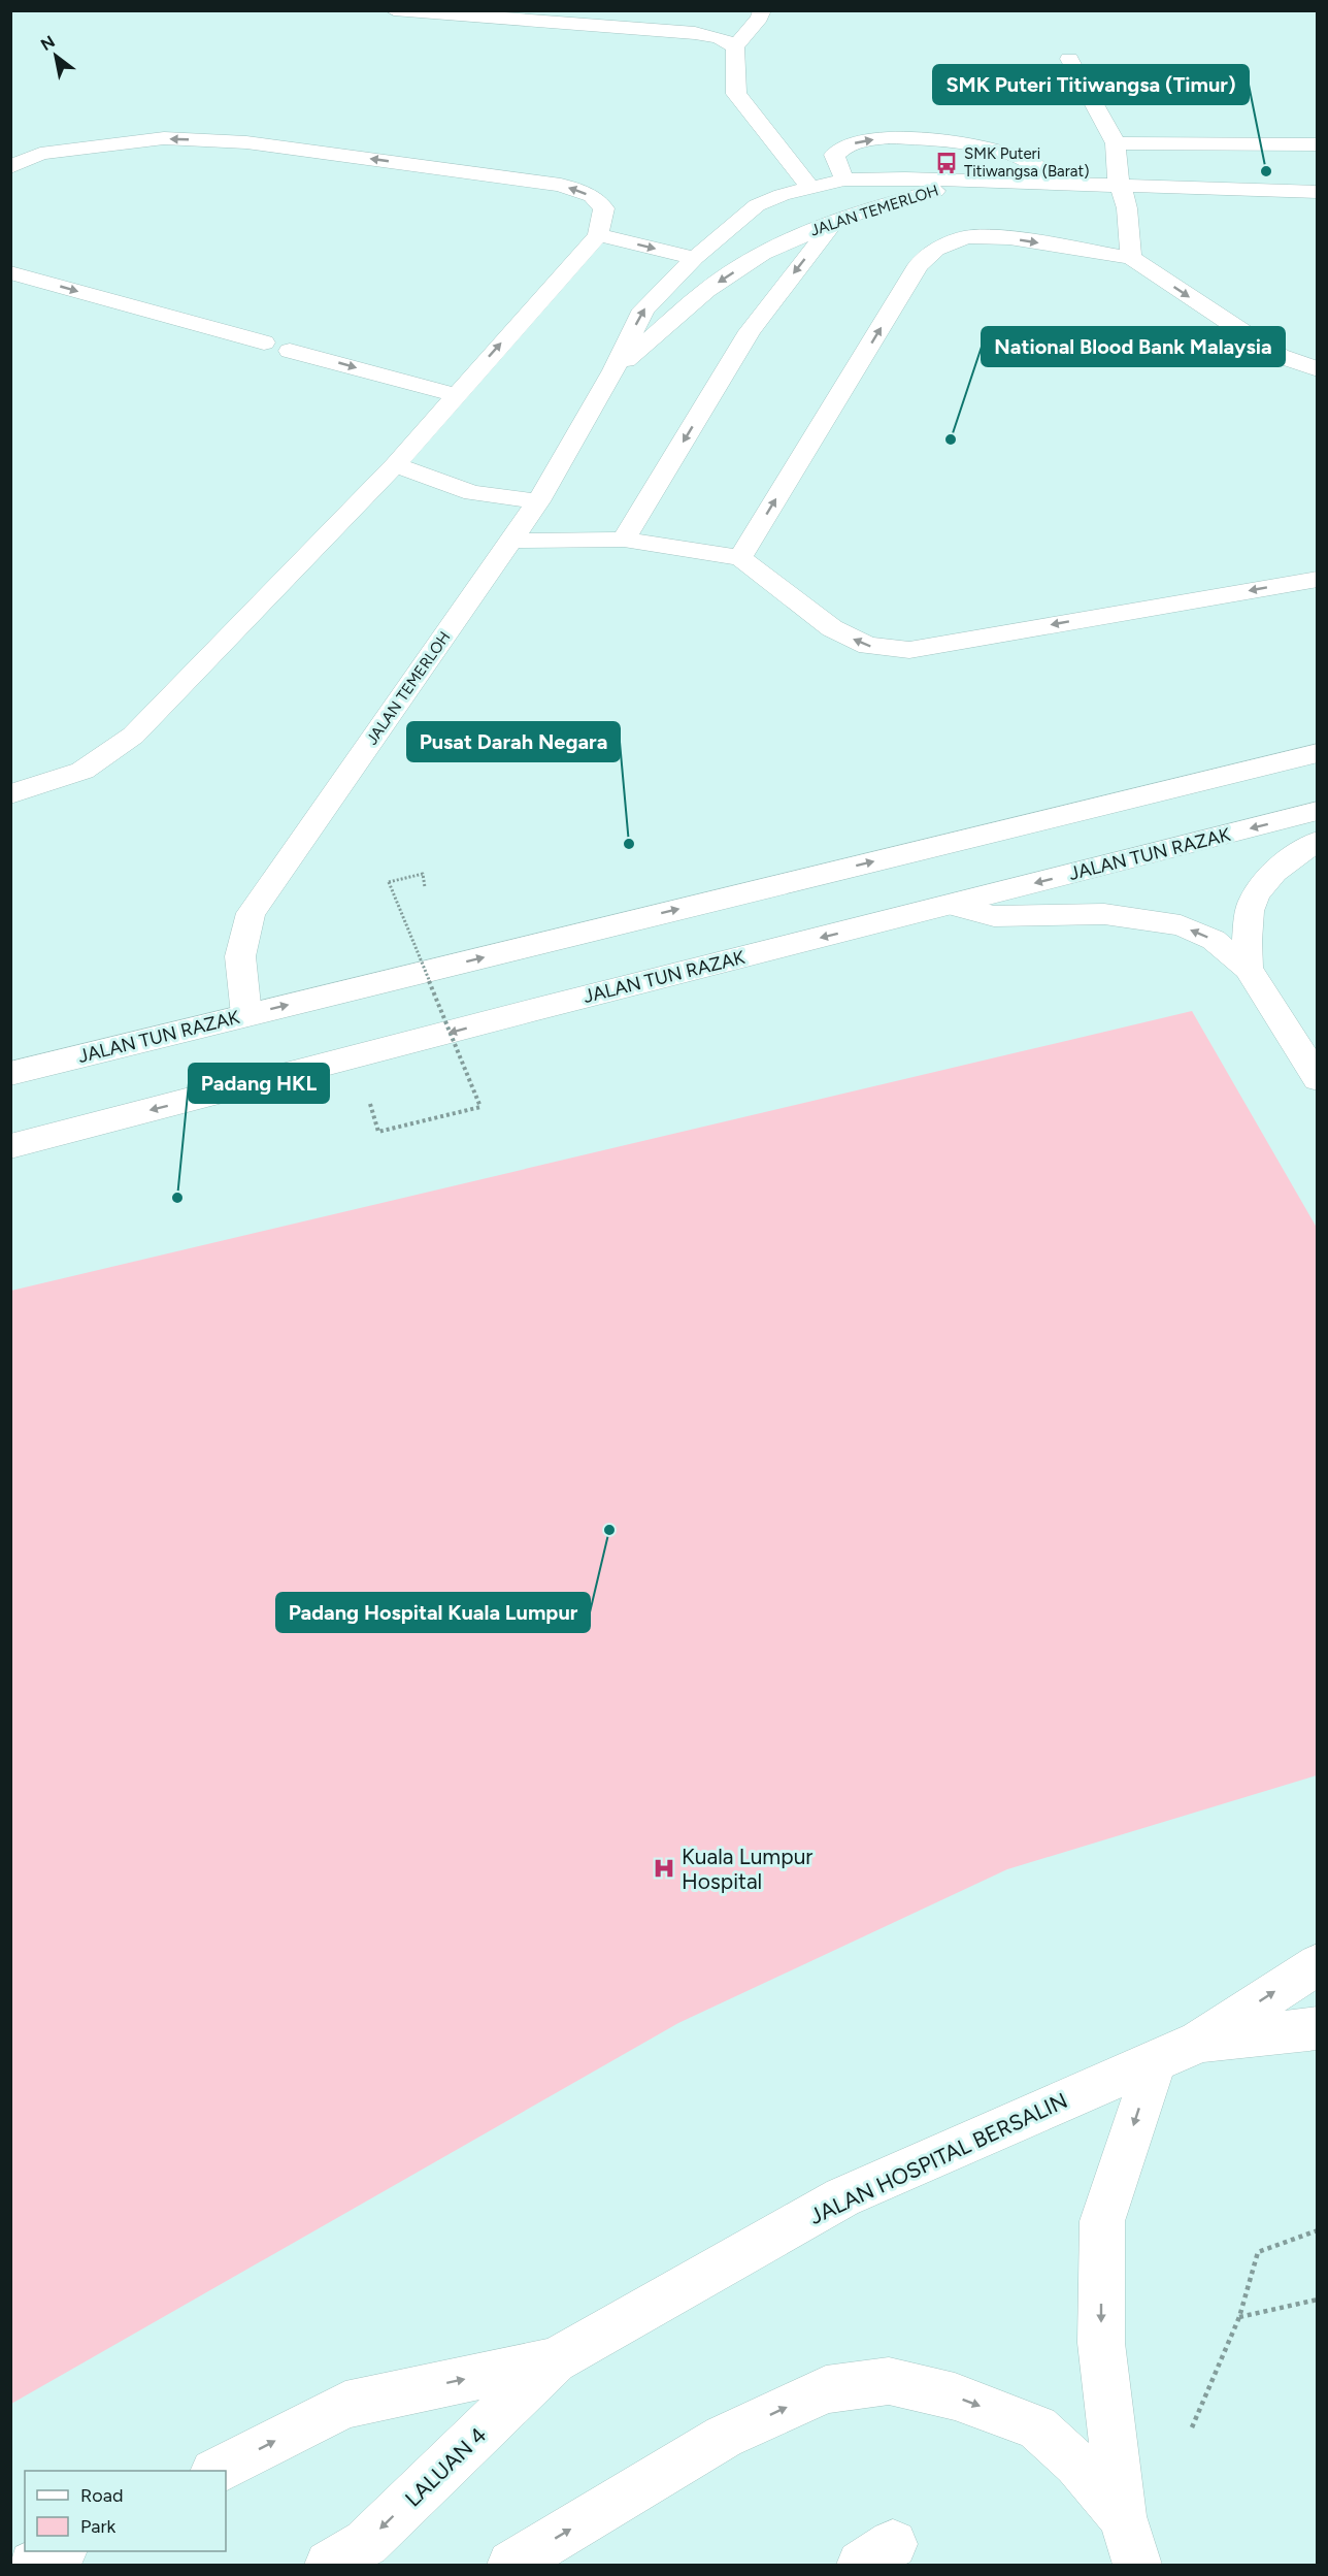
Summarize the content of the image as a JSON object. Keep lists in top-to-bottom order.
{
  "streets": {
    "street": [
      "JALAN TEMERLOH",
      "JALAN TUN RAZAK",
      "JALAN HOSPITAL BERSALIN",
      "LALUAN 4"
    ]
  },
  "crossings": [
    ["JALAN TEMERLOH", "JALAN TUN RAZAK"],
    ["JALAN HOSPITAL BERSALIN", "LALUAN 4"]
  ],
  "places": {
    "bus stop": ["SMK Puteri Titiwangsa (Barat)"],
    "other": [
      "SMK Puteri Titiwangsa (Timur)",
      "National Blood Bank Malaysia",
      "Pusat Darah Negara",
      "Padang HKL",
      "Padang Hospital Kuala Lumpur"
    ],
    "hospital": ["Kuala Lumpur Hospital"]
  },
  "legend": ["Road", "Park"],
  "north": "top left"
}
